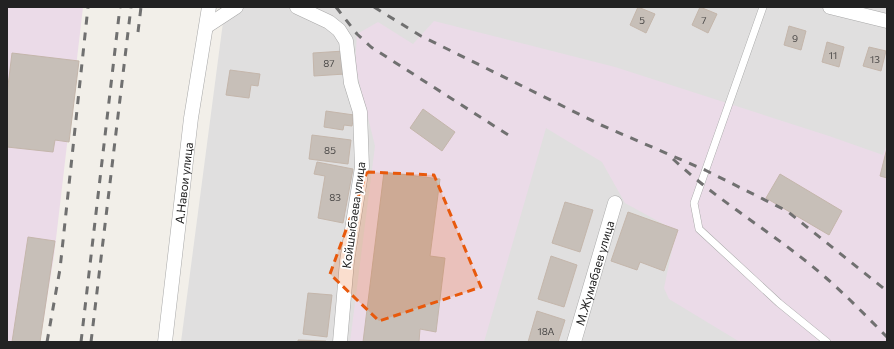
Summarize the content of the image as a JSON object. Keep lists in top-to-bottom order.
{
  "streets": {
    "street": ["А.Навои улица", "Койшыбаева улица", "М.Жумабаев улица"]
  },
  "house_numbers": [
    "5",
    "7",
    "9",
    "11",
    "13",
    "87",
    "85",
    "83",
    "18А"
  ]
}
